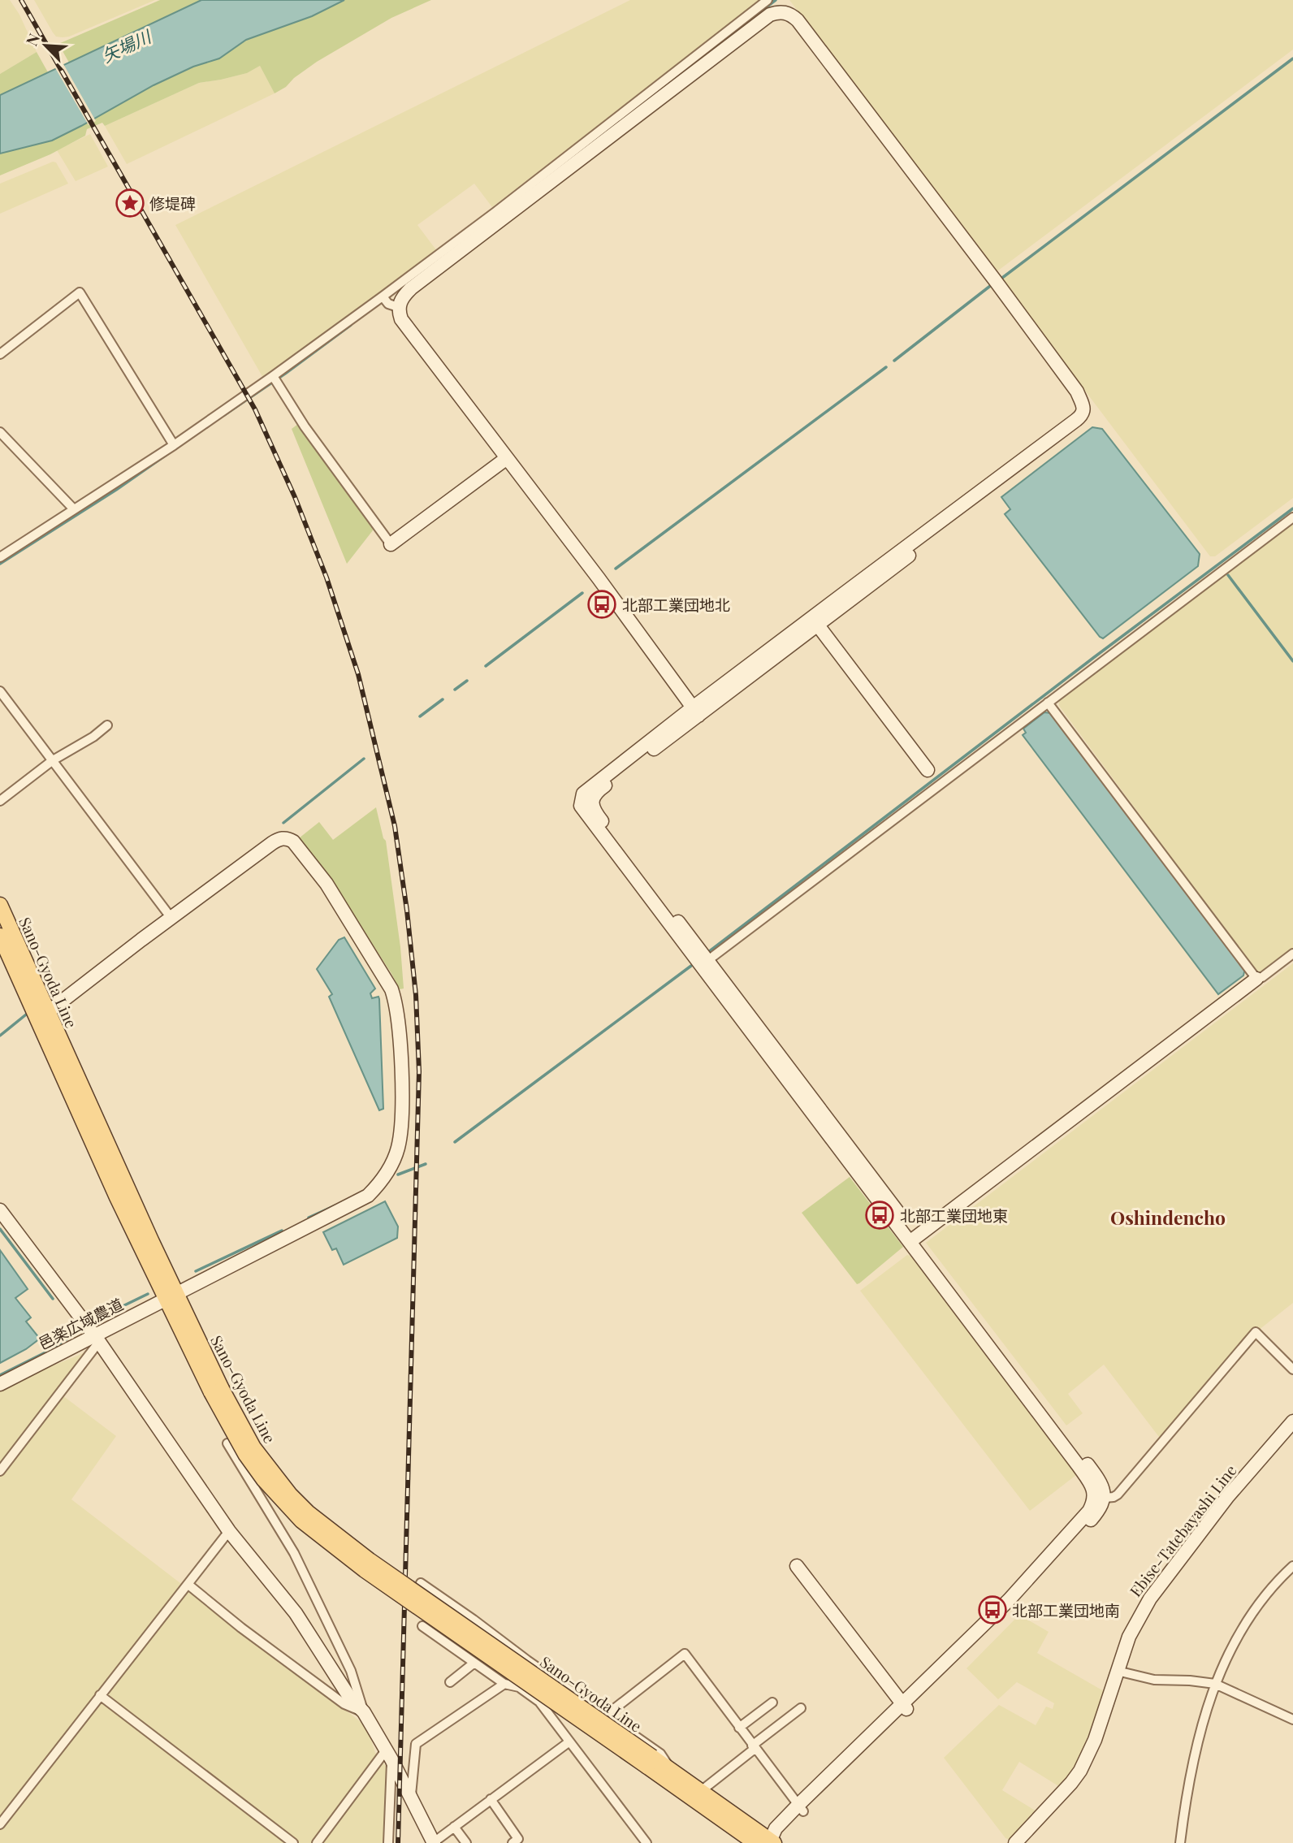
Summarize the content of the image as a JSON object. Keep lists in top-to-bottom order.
{
  "streets": {
    "main road": ["Sano-Gyoda Line"],
    "street": ["邑楽広域農道", "Ebise-Tatebayashi Line"]
  },
  "crossings": [
    ["Sano-Gyoda Line", "邑楽広域農道"]
  ],
  "districts": ["Oshindencho"],
  "water": ["矢場川"],
  "places": {
    "place": ["修堤碑"],
    "bus stop": ["北部工業団地北", "北部工業団地東", "北部工業団地南"]
  },
  "north": "top left"
}
